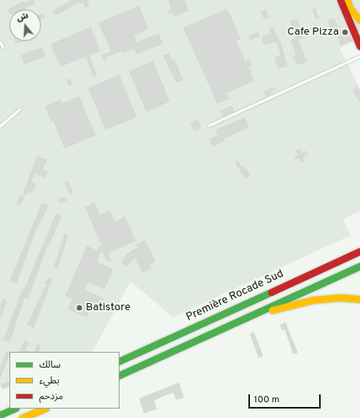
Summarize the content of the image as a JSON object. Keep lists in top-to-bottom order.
{
  "streets": {
    "highway": ["Première Rocade Sud"]
  },
  "places": ["Cafe Pizza", "Batistore"],
  "legend": ["سالك", "بطيء", "مزدحم"],
  "scale_bar": "100 m",
  "north": "top"
}
